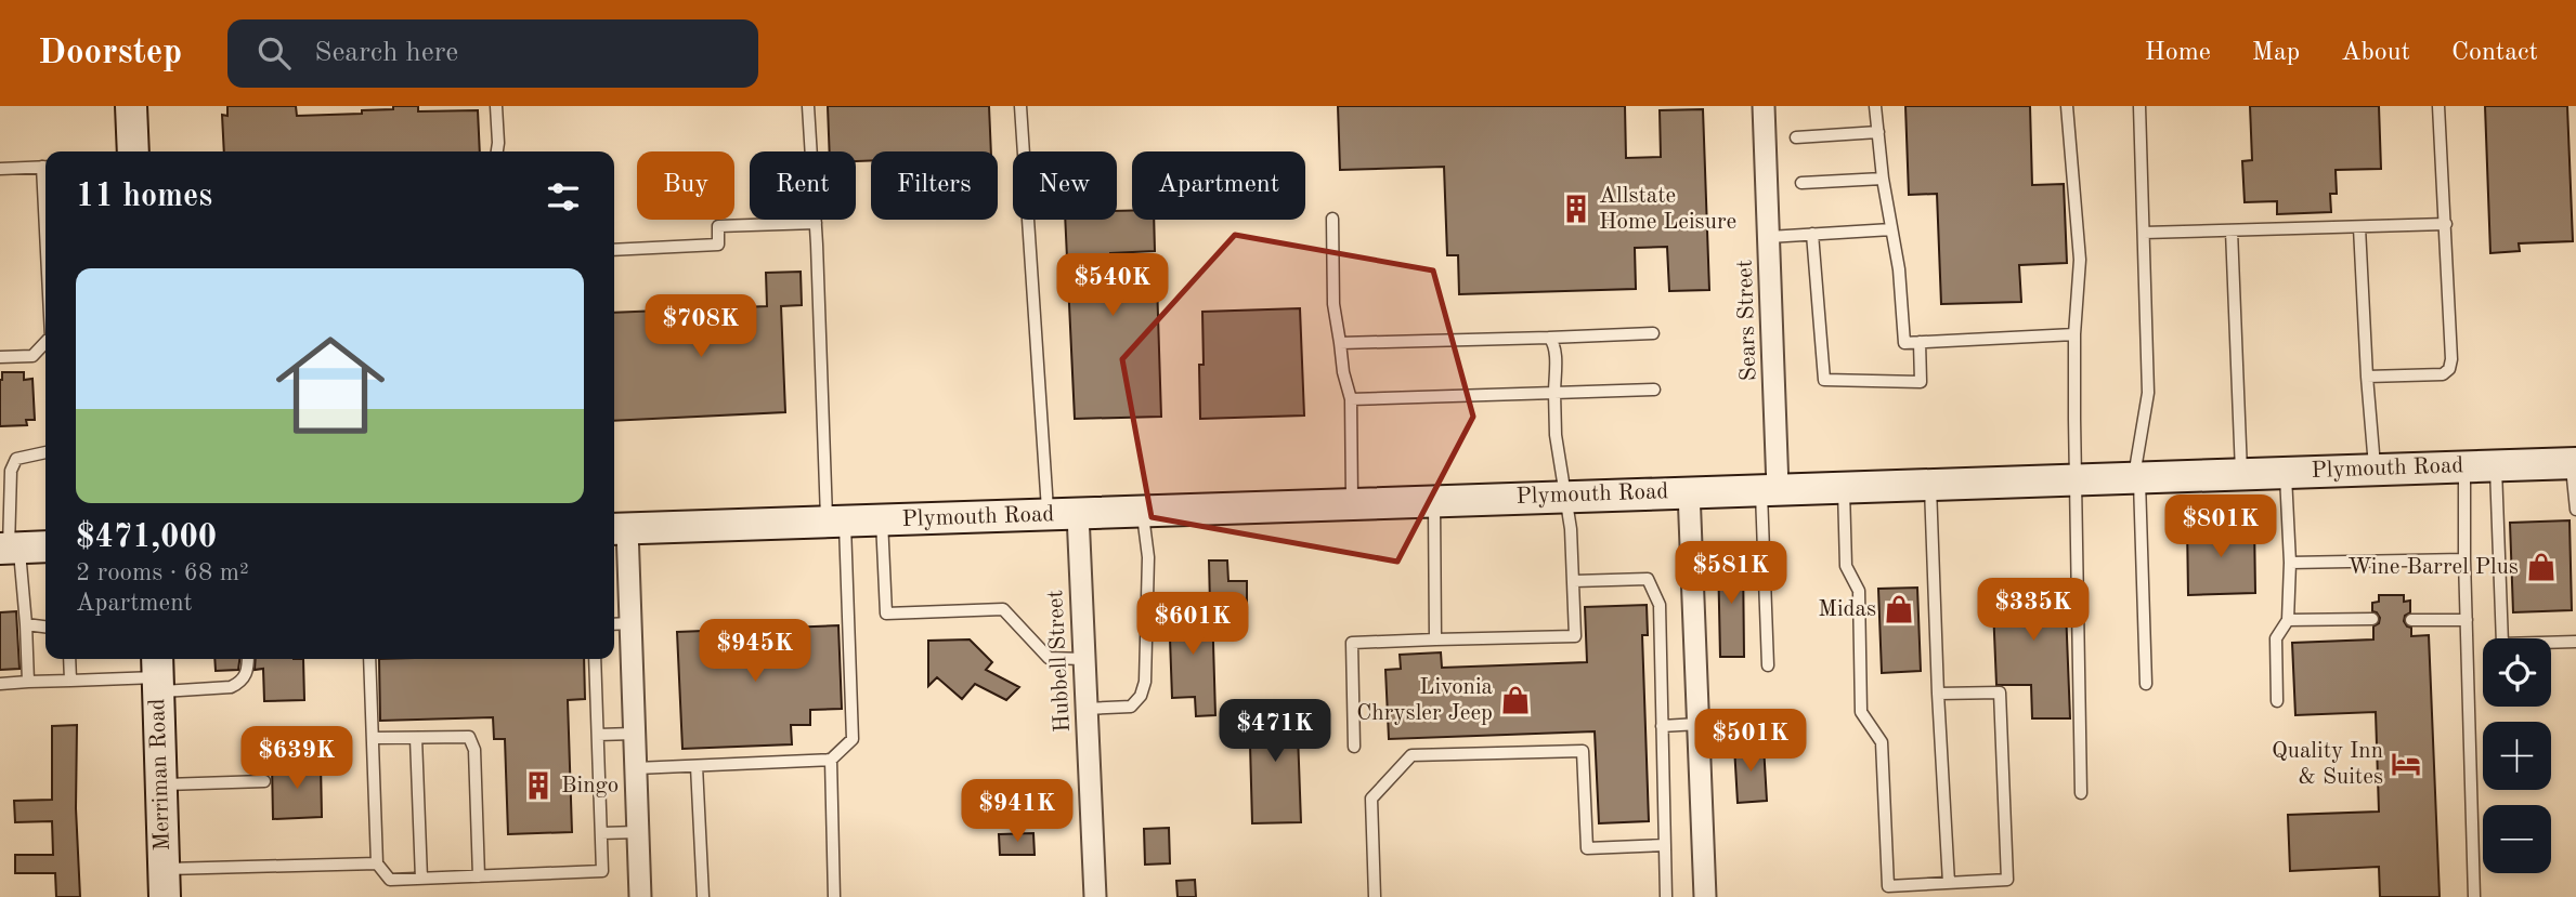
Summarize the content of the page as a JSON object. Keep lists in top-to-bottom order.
{
  "streets": {
    "main road": ["Plymouth Road", "Merriman Road"],
    "street": ["Sears Street", "Hubbell Street"]
  },
  "crossings": [
    ["Sears Street", "Plymouth Road"],
    ["Plymouth Road", "Hubbell Street"]
  ],
  "places": {
    "building": ["Allstate Home Leisure", "Bingo"],
    "shop": ["Wine Barrel Plus", "Midas", "Livonia Chrysler Jeep"],
    "hotel": ["Quality Inn & Suites"]
  },
  "page": {
    "header": "Doorstep",
    "search": "Search here",
    "nav": [
      "Home",
      "Map",
      "About",
      "Contact"
    ],
    "chip": [
      "Buy",
      "Rent",
      "Filters",
      "New",
      "Apartment"
    ],
    "heading": "11 homes",
    "list": [
      {
        "name": "$471,000",
        "note": "2 rooms · 68 m² · Apartment"
      }
    ],
    "price": [
      "$540K",
      "$708K",
      "$801K",
      "$581K",
      "$335K",
      "$601K",
      "$945K",
      "$471K",
      "$501K",
      "$639K",
      "$941K"
    ],
    "map_buttons": ["+", "−"]
  }
}
